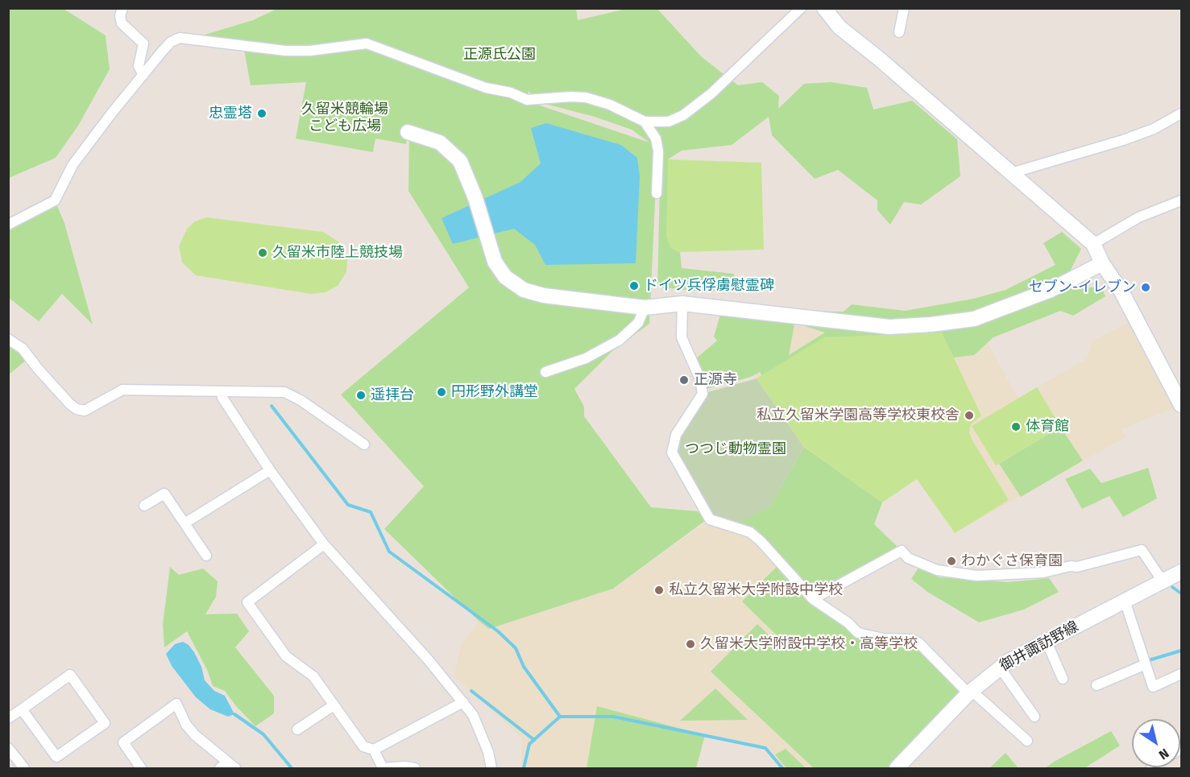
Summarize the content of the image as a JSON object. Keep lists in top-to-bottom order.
{
  "streets": {
    "street": ["御井諏訪野線"]
  },
  "parks": ["正源氏公園", "久留米競輪場 こども広場", "つつじ動物霊園"],
  "places": [
    "忠霊塔",
    "久留米市陸上競技場",
    "ドイツ兵俘虜慰霊碑",
    "セブン-イレブン",
    "正源寺",
    "円形野外講堂",
    "遥拝台",
    "私立久留米学園高等学校東校舎",
    "体育館",
    "わかぐさ保育園",
    "私立久留米大学附設中学校",
    "久留米大学附設中学校・高等学校"
  ],
  "north": "bottom right"
}
